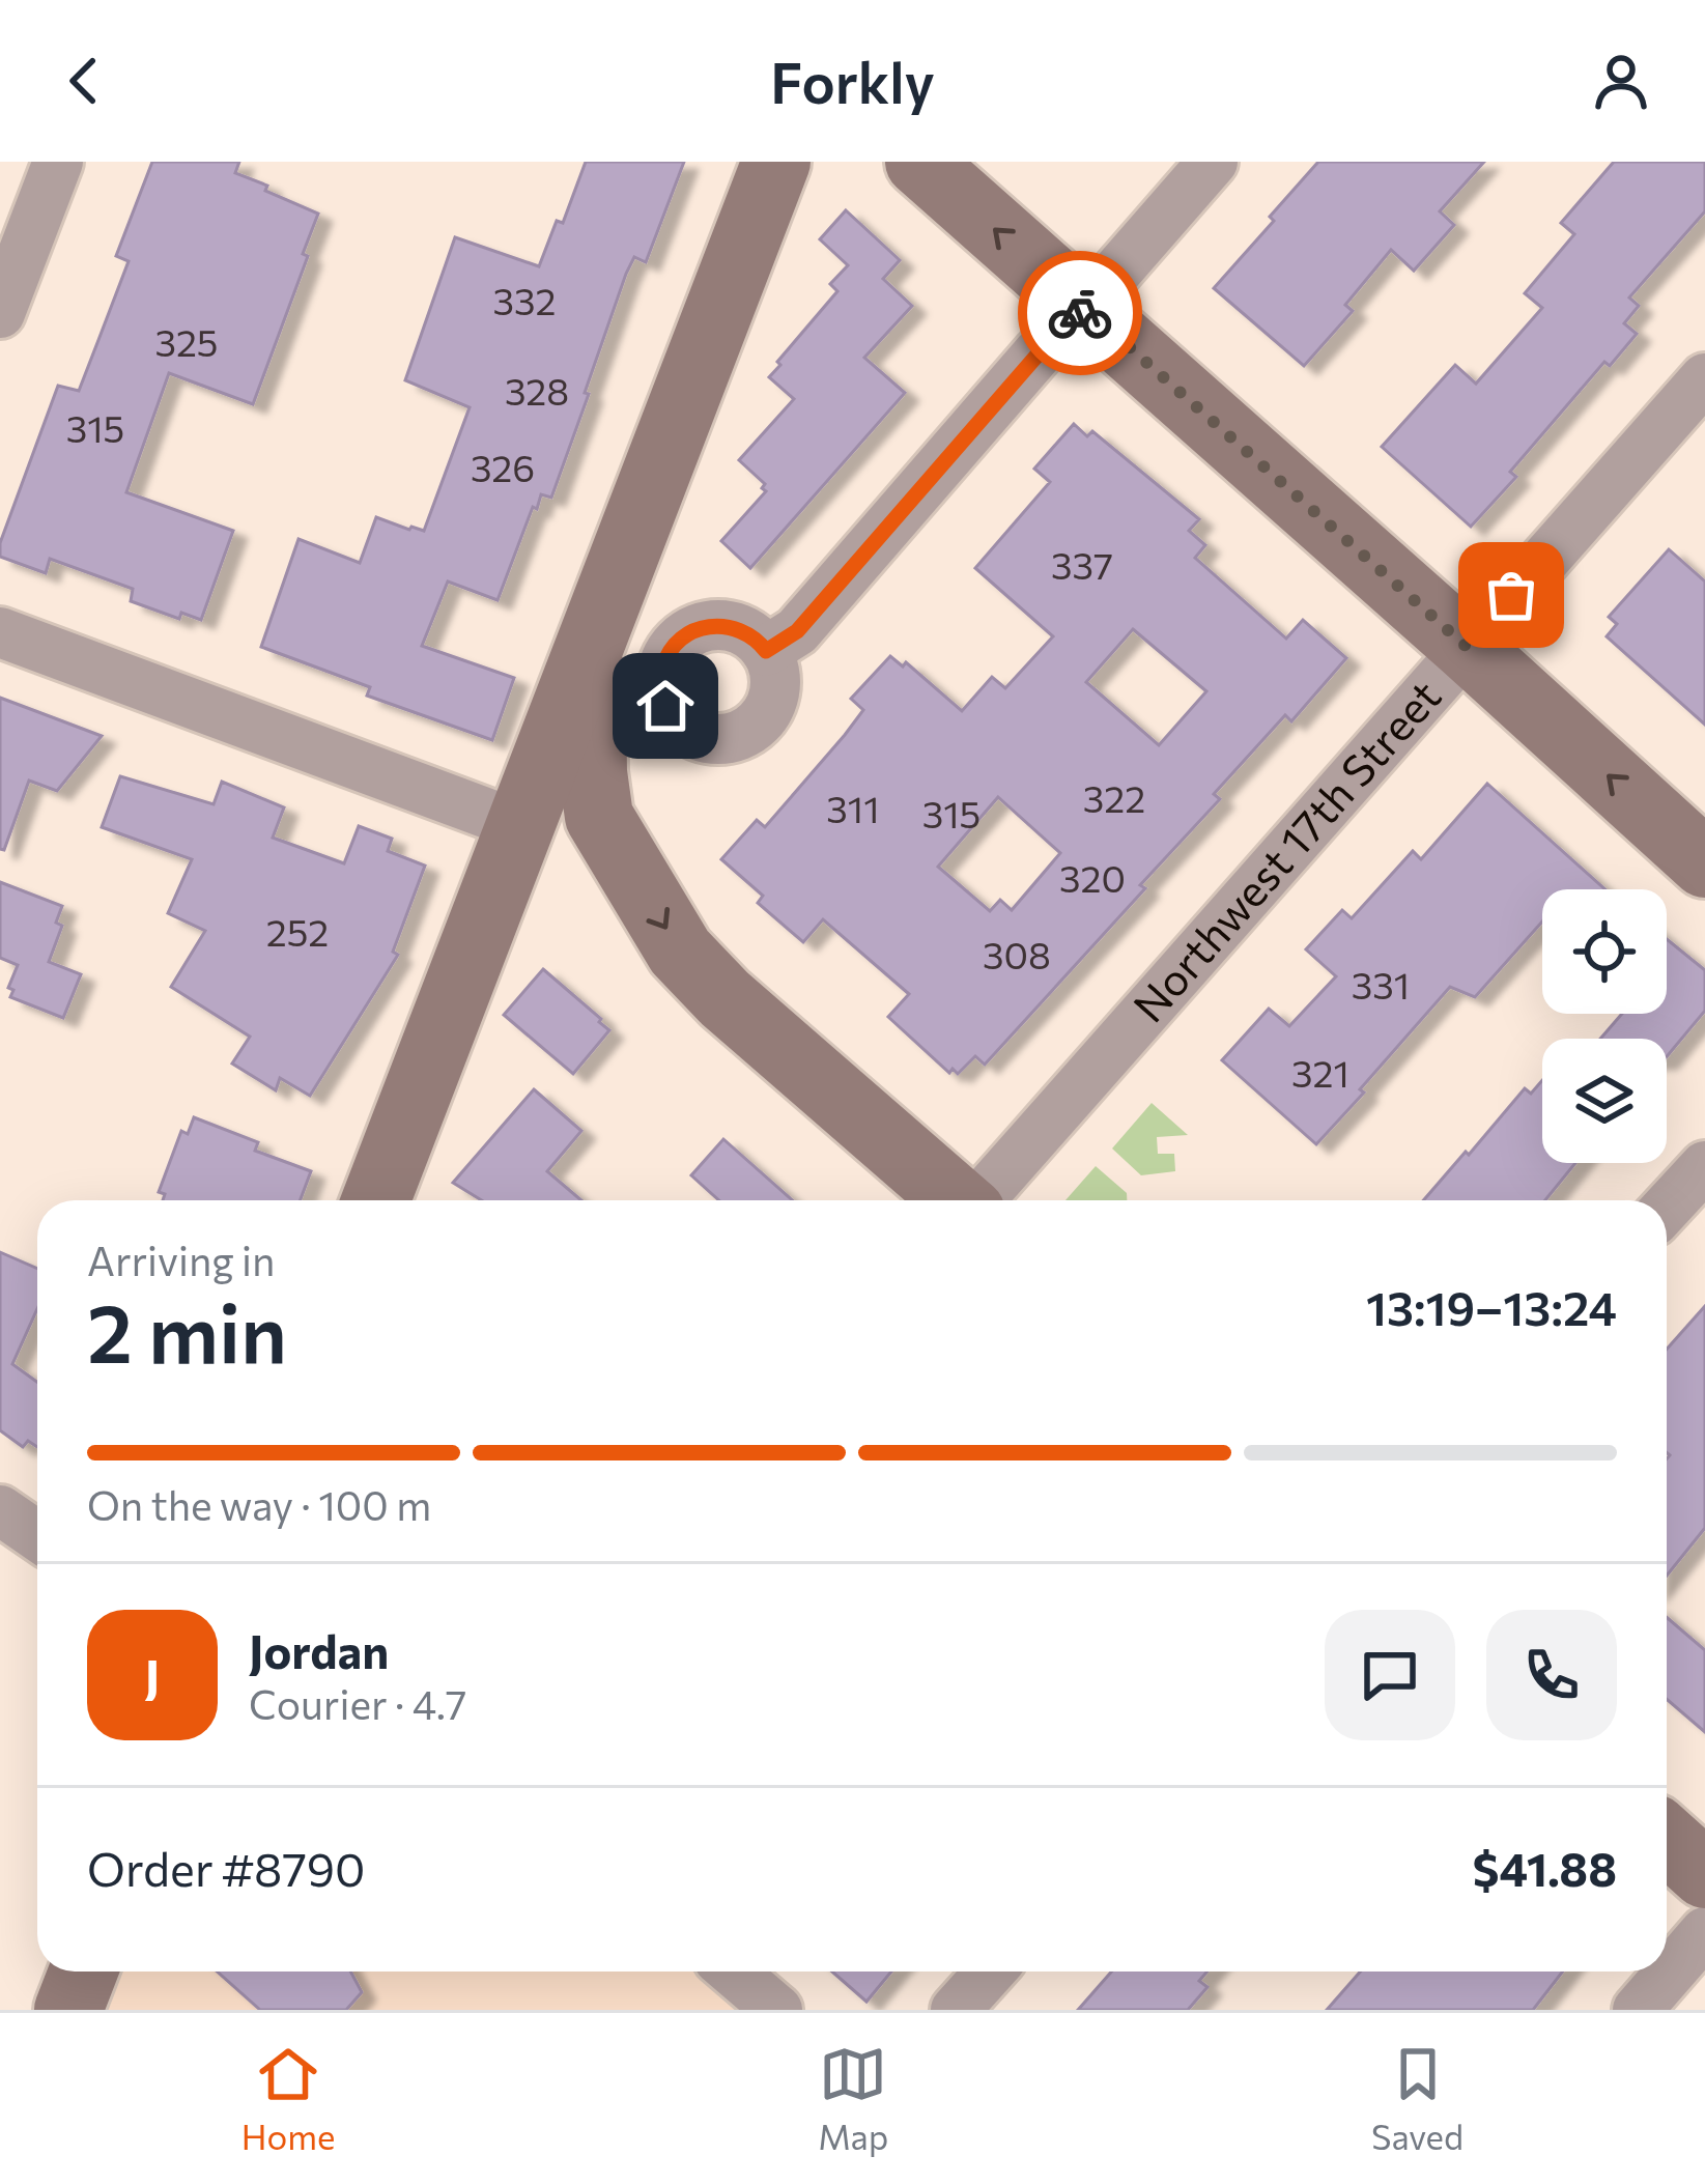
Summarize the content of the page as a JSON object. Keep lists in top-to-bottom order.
{
  "streets": {
    "street": ["Northwest 17th Street"]
  },
  "house_numbers": [
    "332",
    "325",
    "328",
    "315",
    "326",
    "337",
    "322",
    "311",
    "315",
    "320",
    "252",
    "308",
    "331",
    "321"
  ],
  "page": {
    "header": "Forkly",
    "heading": ["2 min", "Arriving in", "13:19–13:24"],
    "panel": [
      "Jordan",
      "Courier · 4.7",
      "Order #8790",
      "$41.88"
    ],
    "bar": "On the way · 100 m",
    "round": "J",
    "tabs": ["Home", "Map", "Saved"]
  }
}
